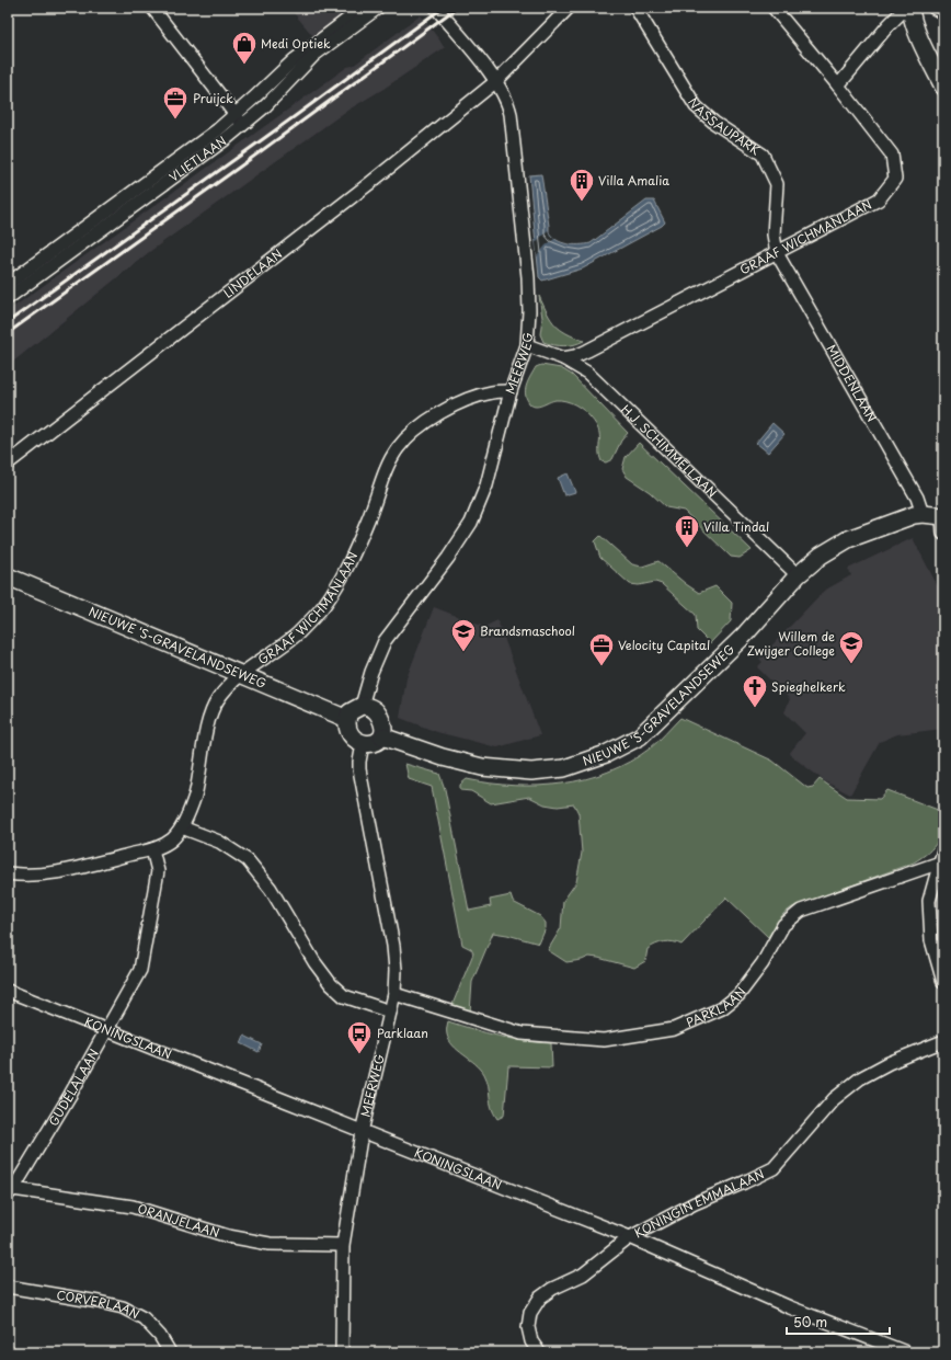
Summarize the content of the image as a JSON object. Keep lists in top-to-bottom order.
{
  "streets": {
    "street": [
      "NASSAUPARK",
      "VLIETLAAN",
      "GRAAF WICHMANLAAN",
      "LINDELAAN",
      "MEERWEG",
      "MIDDENLAAN",
      "H.J. SCHIMMELLAAN",
      "NIEUWE 'S-GRAVELANDSEWEG",
      "PARKLAAN",
      "KONINGSLAAN",
      "GUDELALAAN",
      "KONINGIN EMMALAAN",
      "ORANJELAAN",
      "CORVERLAAN"
    ]
  },
  "crossings": [
    ["NASSAUPARK", "GRAAF WICHMANLAAN"],
    ["NASSAUPARK", "MIDDENLAAN"],
    ["GRAAF WICHMANLAAN", "MEERWEG"],
    ["GRAAF WICHMANLAAN", "MIDDENLAAN"],
    ["GRAAF WICHMANLAAN", "H.J. SCHIMMELLAAN"],
    ["GRAAF WICHMANLAAN", "NIEUWE 'S-GRAVELANDSEWEG"],
    ["GRAAF WICHMANLAAN", "GUDELALAAN"],
    ["LINDELAAN", "MEERWEG"],
    ["MEERWEG", "H.J. SCHIMMELLAAN"],
    ["MEERWEG", "NIEUWE 'S-GRAVELANDSEWEG"],
    ["MEERWEG", "PARKLAAN"],
    ["MEERWEG", "KONINGSLAAN"],
    ["MEERWEG", "ORANJELAAN"],
    ["MIDDENLAAN", "NIEUWE 'S-GRAVELANDSEWEG"],
    ["H.J. SCHIMMELLAAN", "NIEUWE 'S-GRAVELANDSEWEG"],
    ["KONINGSLAAN", "GUDELALAAN"],
    ["KONINGSLAAN", "KONINGIN EMMALAAN"],
    ["GUDELALAAN", "ORANJELAAN"]
  ],
  "places": {
    "shop": ["Medi Optiek"],
    "office": ["Pruijck", "Velocity Capital"],
    "building": ["Villa Amalia", "Villa Tindal"],
    "school or university": ["Brandsmaschool", "Willem de Zwijger College"],
    "church": ["Spieghelkerk"],
    "bus stop": ["Parklaan"]
  },
  "scale_bar": "50 m"
}
